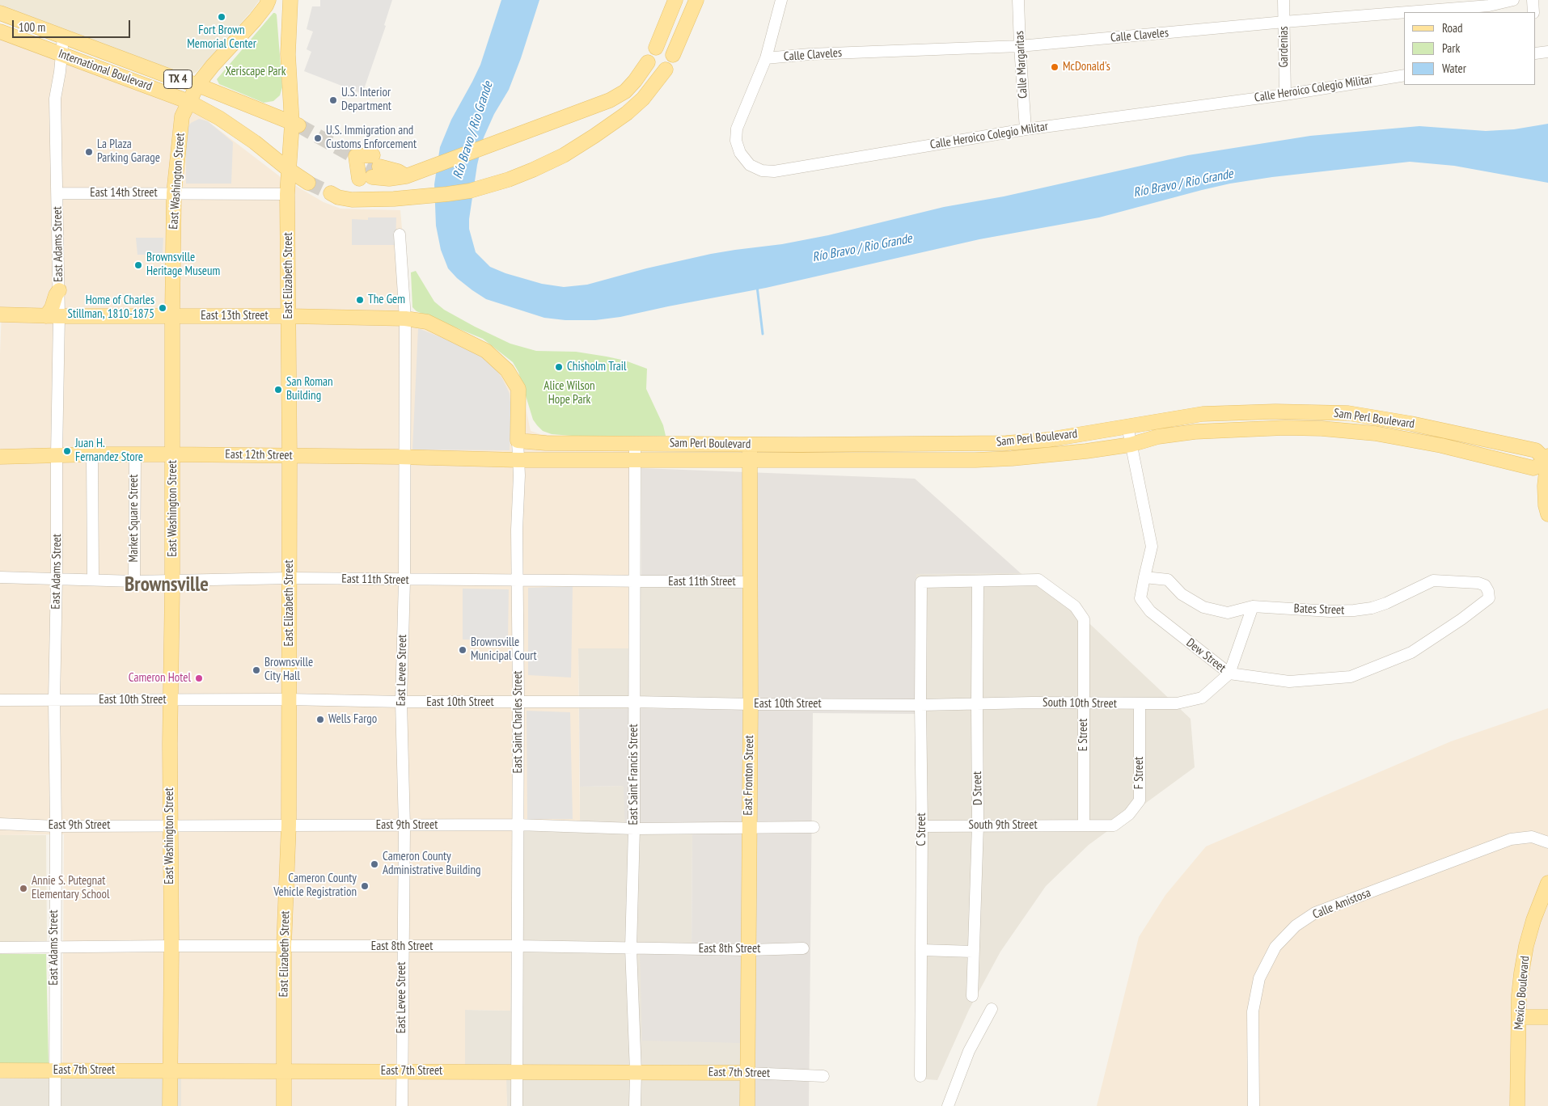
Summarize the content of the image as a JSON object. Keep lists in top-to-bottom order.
{
  "streets": {
    "main road": [
      "International Boulevard",
      "TX 4",
      "East Washington Street",
      "East Elizabeth Street",
      "East 13th Street",
      "Sam Perl Boulevard",
      "East 12th Street",
      "East Saint Charles Street",
      "East Fronton Street",
      "Mexico Boulevard",
      "East 7th Street"
    ],
    "street": [
      "Calle Claveles",
      "Gardenias",
      "Calle Margaritas",
      "Calle Heroico Colegio Militar",
      "East 14th Street",
      "East Adams Street",
      "Market Square Street",
      "East 11th Street",
      "Bates Street",
      "Dew Street",
      "East Levee Street",
      "East 10th Street",
      "South 10th Street",
      "E Street",
      "F Street",
      "East Saint Francis Street",
      "D Street",
      "East 9th Street",
      "South 9th Street",
      "C Street",
      "Calle Amistosa",
      "East 8th Street"
    ]
  },
  "crossings": [
    ["Calle Claveles", "Gardenias"],
    ["Calle Claveles", "Calle Margaritas"],
    ["Calle Claveles", "Calle Heroico Colegio Militar"],
    ["Gardenias", "Calle Heroico Colegio Militar"],
    ["Calle Margaritas", "Calle Heroico Colegio Militar"],
    ["International Boulevard", "East Washington Street"],
    ["International Boulevard", "East Adams Street"],
    ["International Boulevard", "East Elizabeth Street"],
    ["East Washington Street", "East 14th Street"],
    ["East Washington Street", "East 13th Street"],
    ["East Washington Street", "East 12th Street"],
    ["East Washington Street", "East 11th Street"],
    ["East Washington Street", "East 10th Street"],
    ["East Washington Street", "East 9th Street"],
    ["East Washington Street", "East 8th Street"],
    ["East Washington Street", "East 7th Street"],
    ["East 14th Street", "East Adams Street"],
    ["East 14th Street", "East Elizabeth Street"],
    ["East Adams Street", "East 13th Street"],
    ["East Adams Street", "East 12th Street"],
    ["East Adams Street", "East 11th Street"],
    ["East Adams Street", "East 10th Street"],
    ["East Adams Street", "East 9th Street"],
    ["East Adams Street", "East 8th Street"],
    ["East Adams Street", "East 7th Street"],
    ["East Elizabeth Street", "East 13th Street"],
    ["East Elizabeth Street", "East 12th Street"],
    ["East Elizabeth Street", "East 11th Street"],
    ["East Elizabeth Street", "East 10th Street"],
    ["East Elizabeth Street", "East 9th Street"],
    ["East Elizabeth Street", "East 8th Street"],
    ["East Elizabeth Street", "East 7th Street"],
    ["East 13th Street", "East Levee Street"],
    ["East 13th Street", "East Saint Charles Street"],
    ["Sam Perl Boulevard", "East 12th Street"],
    ["Sam Perl Boulevard", "Dew Street"],
    ["Sam Perl Boulevard", "East Saint Charles Street"],
    ["Sam Perl Boulevard", "East Saint Francis Street"],
    ["Sam Perl Boulevard", "East Fronton Street"],
    ["East 12th Street", "Market Square Street"],
    ["East 12th Street", "East Levee Street"],
    ["East 12th Street", "East Saint Charles Street"],
    ["Market Square Street", "East 11th Street"],
    ["East 11th Street", "East Levee Street"],
    ["East 11th Street", "East Saint Charles Street"],
    ["East 11th Street", "East Saint Francis Street"],
    ["East 11th Street", "East Fronton Street"],
    ["Bates Street", "Dew Street"],
    ["Dew Street", "South 10th Street"],
    ["East Levee Street", "East 10th Street"],
    ["East Levee Street", "East 9th Street"],
    ["East Levee Street", "East 8th Street"],
    ["East Levee Street", "East 7th Street"],
    ["East 10th Street", "South 10th Street"],
    ["East 10th Street", "East Saint Charles Street"],
    ["East 10th Street", "East Saint Francis Street"],
    ["East 10th Street", "East Fronton Street"],
    ["East 10th Street", "C Street"],
    ["South 10th Street", "E Street"],
    ["South 10th Street", "F Street"],
    ["South 10th Street", "D Street"],
    ["South 10th Street", "C Street"],
    ["East Saint Charles Street", "East 9th Street"],
    ["East Saint Charles Street", "East 8th Street"],
    ["East Saint Charles Street", "East 7th Street"],
    ["E Street", "F Street"],
    ["E Street", "D Street"],
    ["E Street", "South 9th Street"],
    ["E Street", "C Street"],
    ["F Street", "South 9th Street"],
    ["East Saint Francis Street", "East 9th Street"],
    ["East Saint Francis Street", "East 8th Street"],
    ["East Saint Francis Street", "East 7th Street"],
    ["East Fronton Street", "East 9th Street"],
    ["East Fronton Street", "East 8th Street"],
    ["East Fronton Street", "East 7th Street"],
    ["D Street", "South 9th Street"],
    ["D Street", "C Street"],
    ["South 9th Street", "C Street"]
  ],
  "districts": ["Brownsville"],
  "water": ["Río Bravo / Rio Grande"],
  "parks": ["Xeriscape Park", "Alice Wilson Hope Park"],
  "places": [
    "Fort Brown Memorial Center",
    "McDonald's",
    "U.S. Interior Department",
    "U.S. Immigration and Customs Enforcement",
    "La Plaza Parking Garage",
    "Brownsville Heritage Museum",
    "The Gem",
    "Home of Charles Stillman, 1810-1875",
    "Chisholm Trail",
    "San Roman Building",
    "Juan H. Fernandez Store",
    "Brownsville Municipal Court",
    "Brownsville City Hall",
    "Cameron Hotel",
    "Wells Fargo",
    "Cameron County Administrative Building",
    "Cameron County Vehicle Registration",
    "Annie S. Putegnat Elementary School"
  ],
  "legend": ["Road", "Park", "Water"],
  "scale_bar": "100 m"
}
